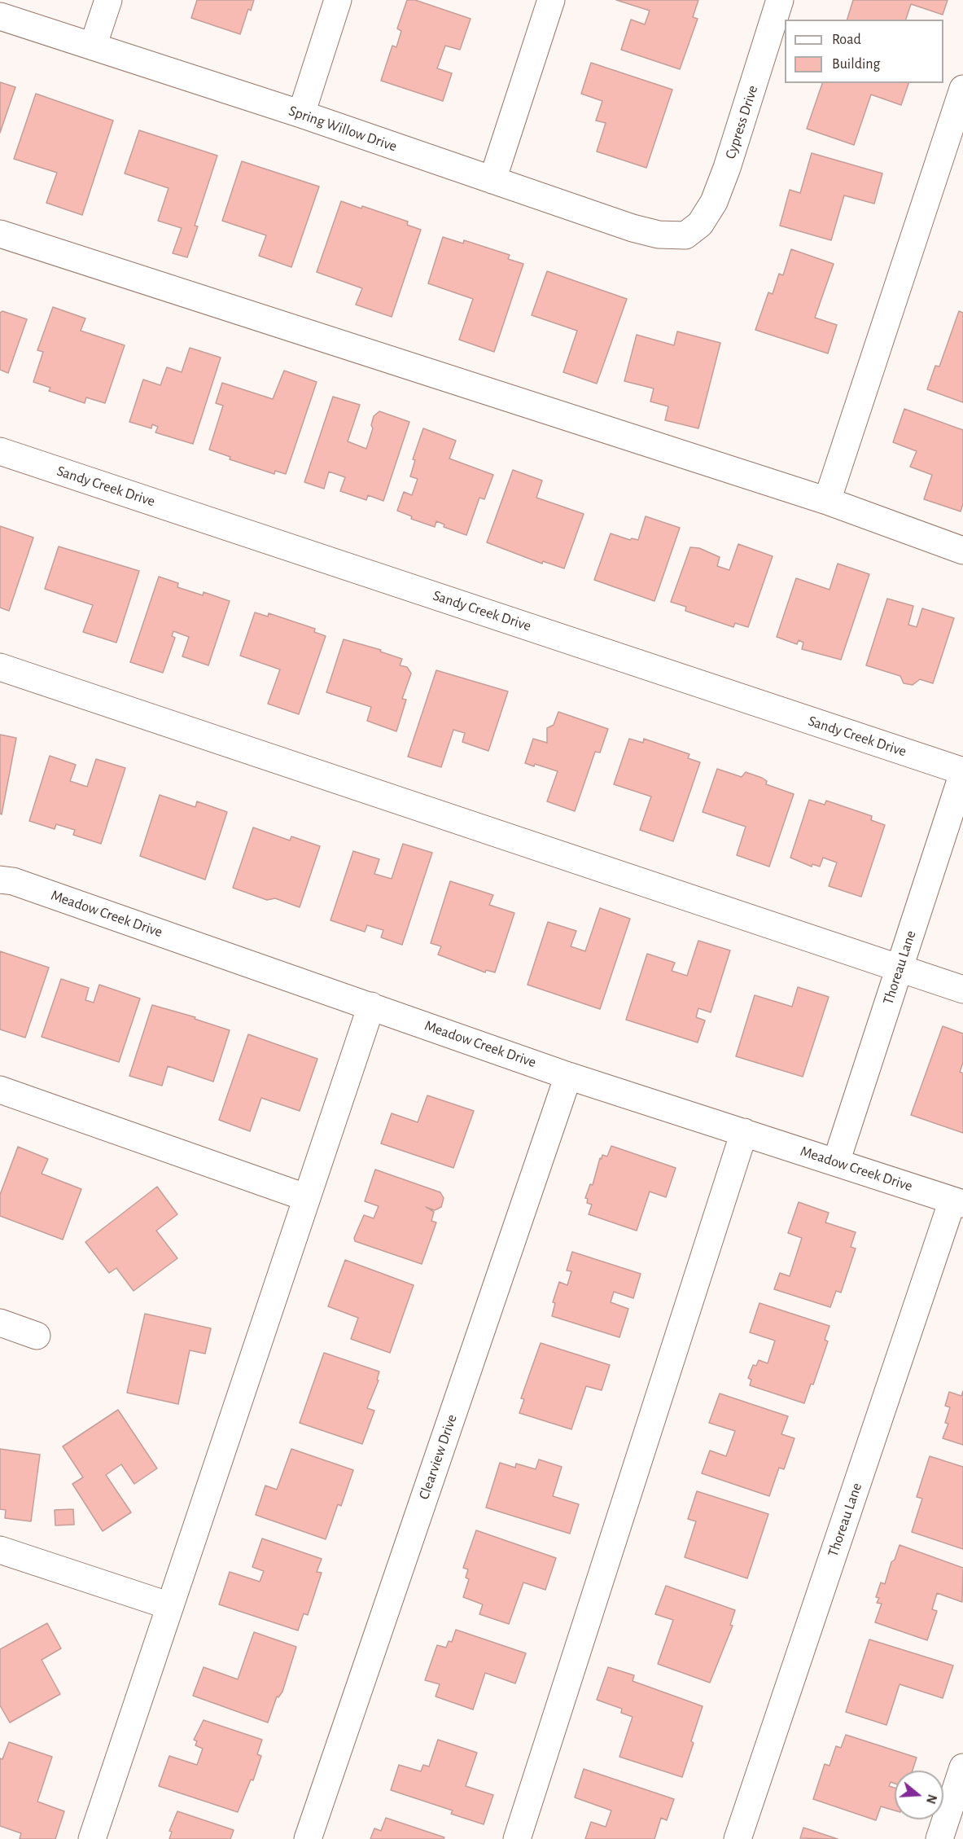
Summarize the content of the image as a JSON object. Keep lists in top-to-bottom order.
{
  "streets": {
    "street": [
      "Cypress Drive",
      "Spring Willow Drive",
      "Sandy Creek Drive",
      "Meadow Creek Drive",
      "Thoreau Lane",
      "Clearview Drive"
    ]
  },
  "crossings": [
    ["Cypress Drive", "Spring Willow Drive"],
    ["Sandy Creek Drive", "Thoreau Lane"],
    ["Meadow Creek Drive", "Thoreau Lane"],
    ["Meadow Creek Drive", "Clearview Drive"]
  ],
  "legend": ["Road", "Building"],
  "north": "right"
}
